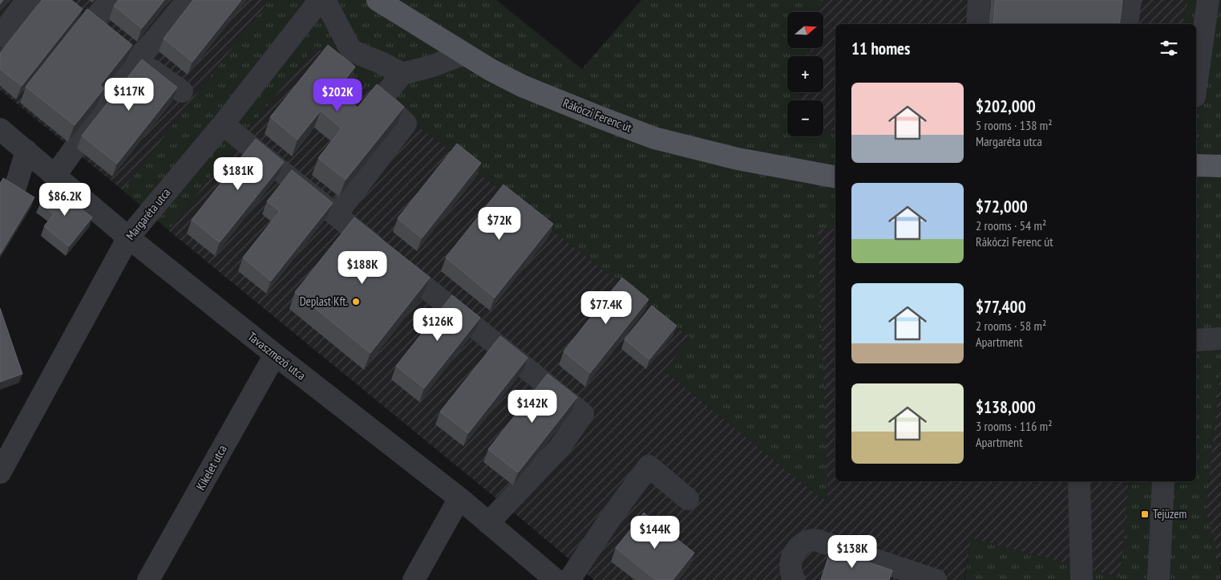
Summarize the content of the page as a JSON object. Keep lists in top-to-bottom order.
{
  "streets": {
    "main road": ["Rákóczi Ferenc út"],
    "street": ["Margaréta utca", "Tavaszmező utca", "Kikelet utca"]
  },
  "crossings": [
    ["Margaréta utca", "Tavaszmező utca"],
    ["Tavaszmező utca", "Kikelet utca"]
  ],
  "places": {
    "other": ["Deplast Kft."],
    "transit": ["Tejüzem"]
  },
  "north": "right",
  "page": {
    "map_buttons": ["+", "−"],
    "heading": "11 homes",
    "list": [
      {
        "name": "$202,000",
        "note": "5 rooms · 138 m² · Margaréta utca"
      },
      {
        "name": "$72,000",
        "note": "2 rooms · 54 m² · Rákóczi Ferenc út"
      },
      {
        "name": "$77,400",
        "note": "2 rooms · 58 m² · Apartment"
      },
      {
        "name": "$138,000",
        "note": "3 rooms · 116 m² · Apartment"
      }
    ],
    "price": [
      "$117K",
      "$202K",
      "$181K",
      "$86.2K",
      "$72K",
      "$188K",
      "$77.4K",
      "$126K",
      "$142K",
      "$144K",
      "$138K"
    ]
  }
}
